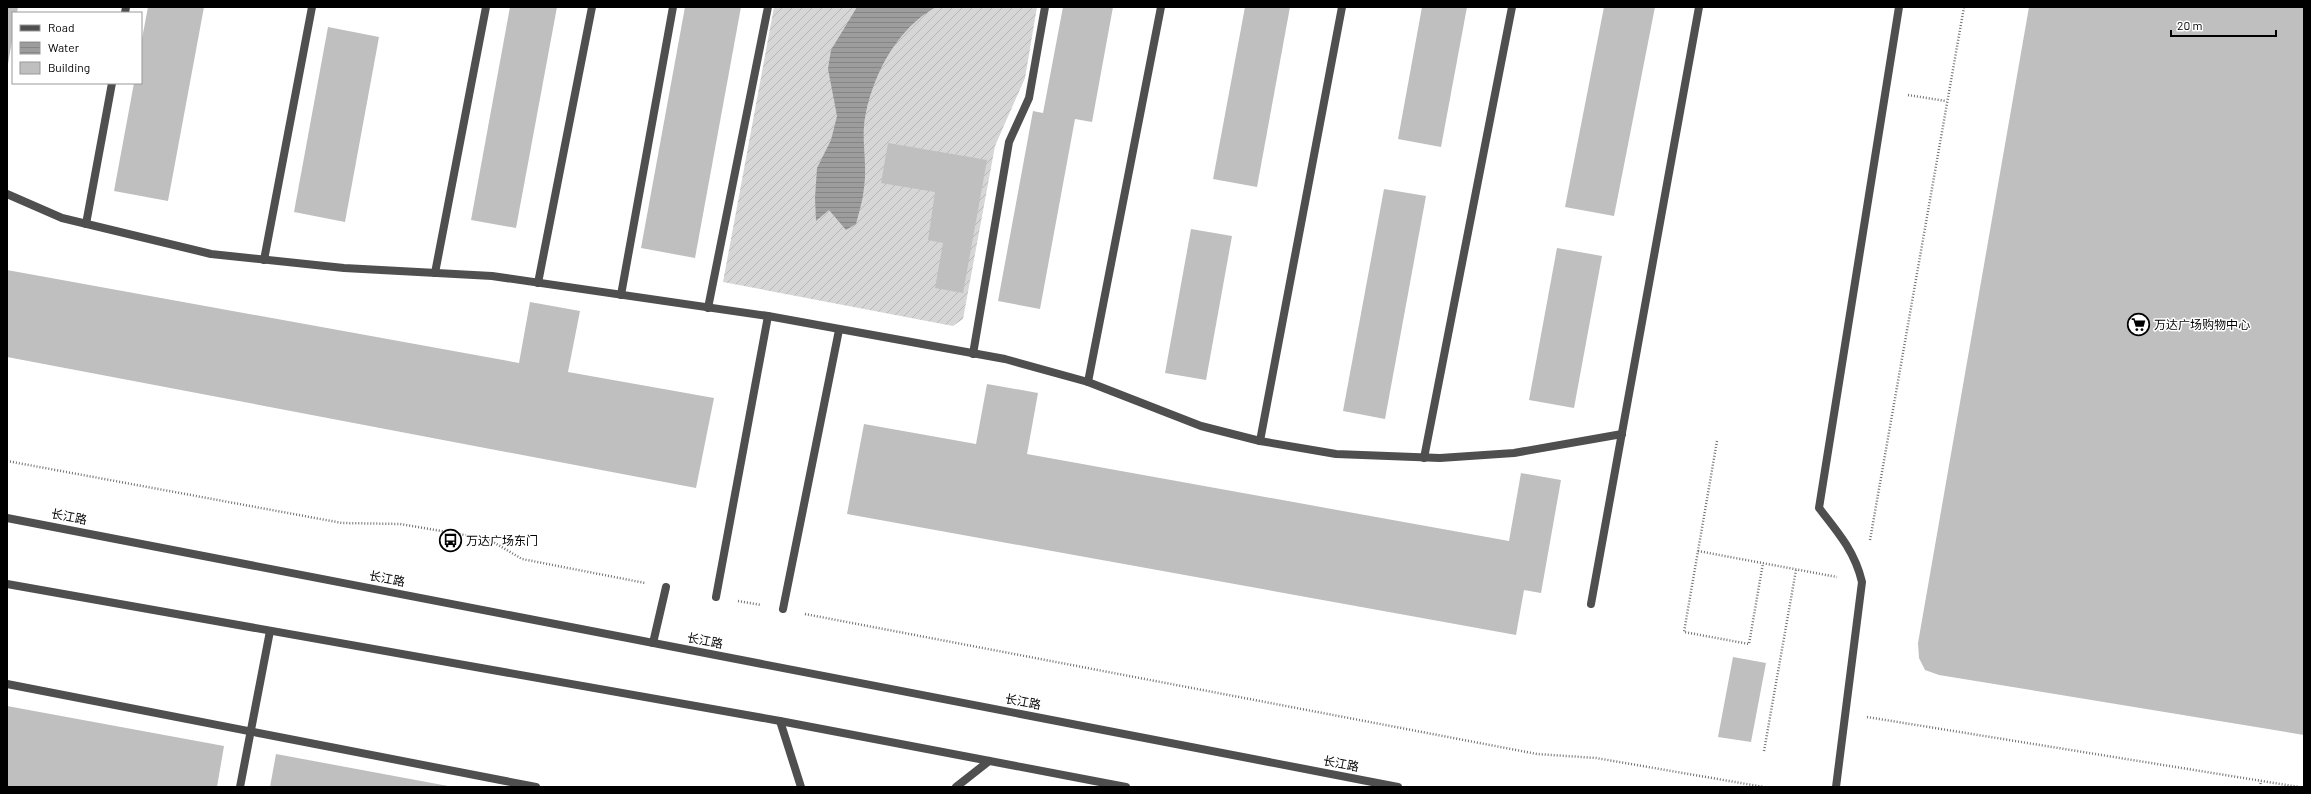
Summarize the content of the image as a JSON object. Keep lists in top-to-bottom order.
{
  "streets": {
    "street": ["长江路"]
  },
  "places": {
    "supermarket": ["万达广场购物中心"],
    "bus stop": ["万达广场东门"]
  },
  "legend": ["Road", "Water", "Building"],
  "scale_bar": "20 m"
}
